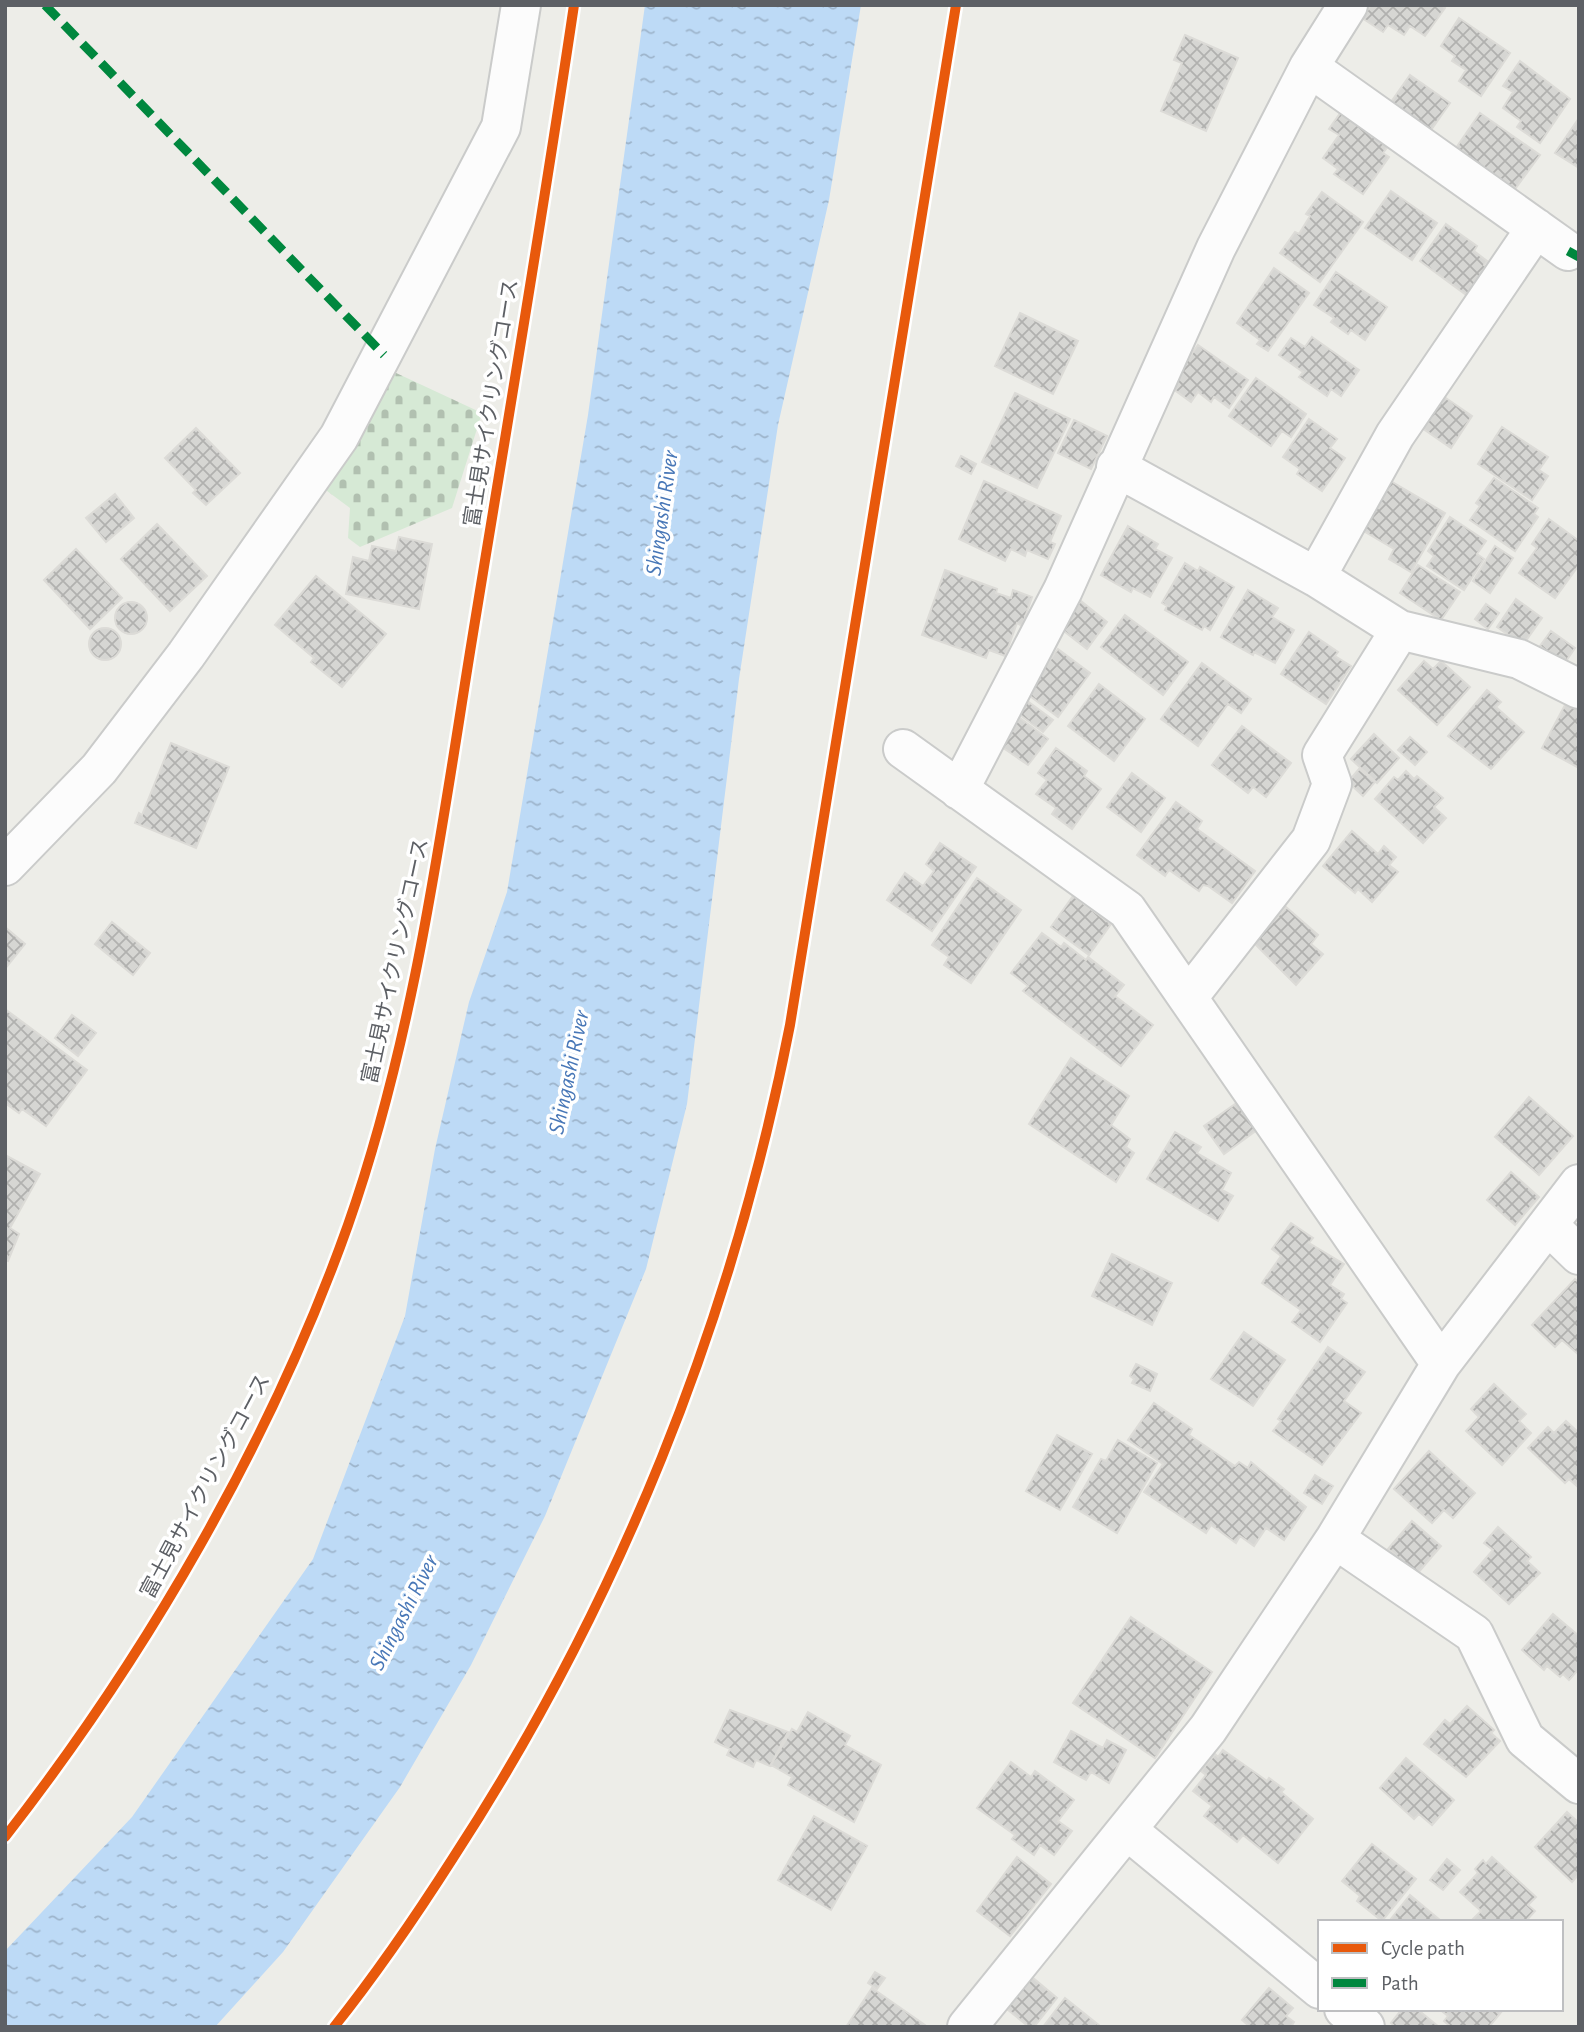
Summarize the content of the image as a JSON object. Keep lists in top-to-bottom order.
{
  "streets": {
    "cycle path": ["富士見サイクリングコース"]
  },
  "water": ["Shingashi River"],
  "legend": ["Cycle path", "Path"]
}
